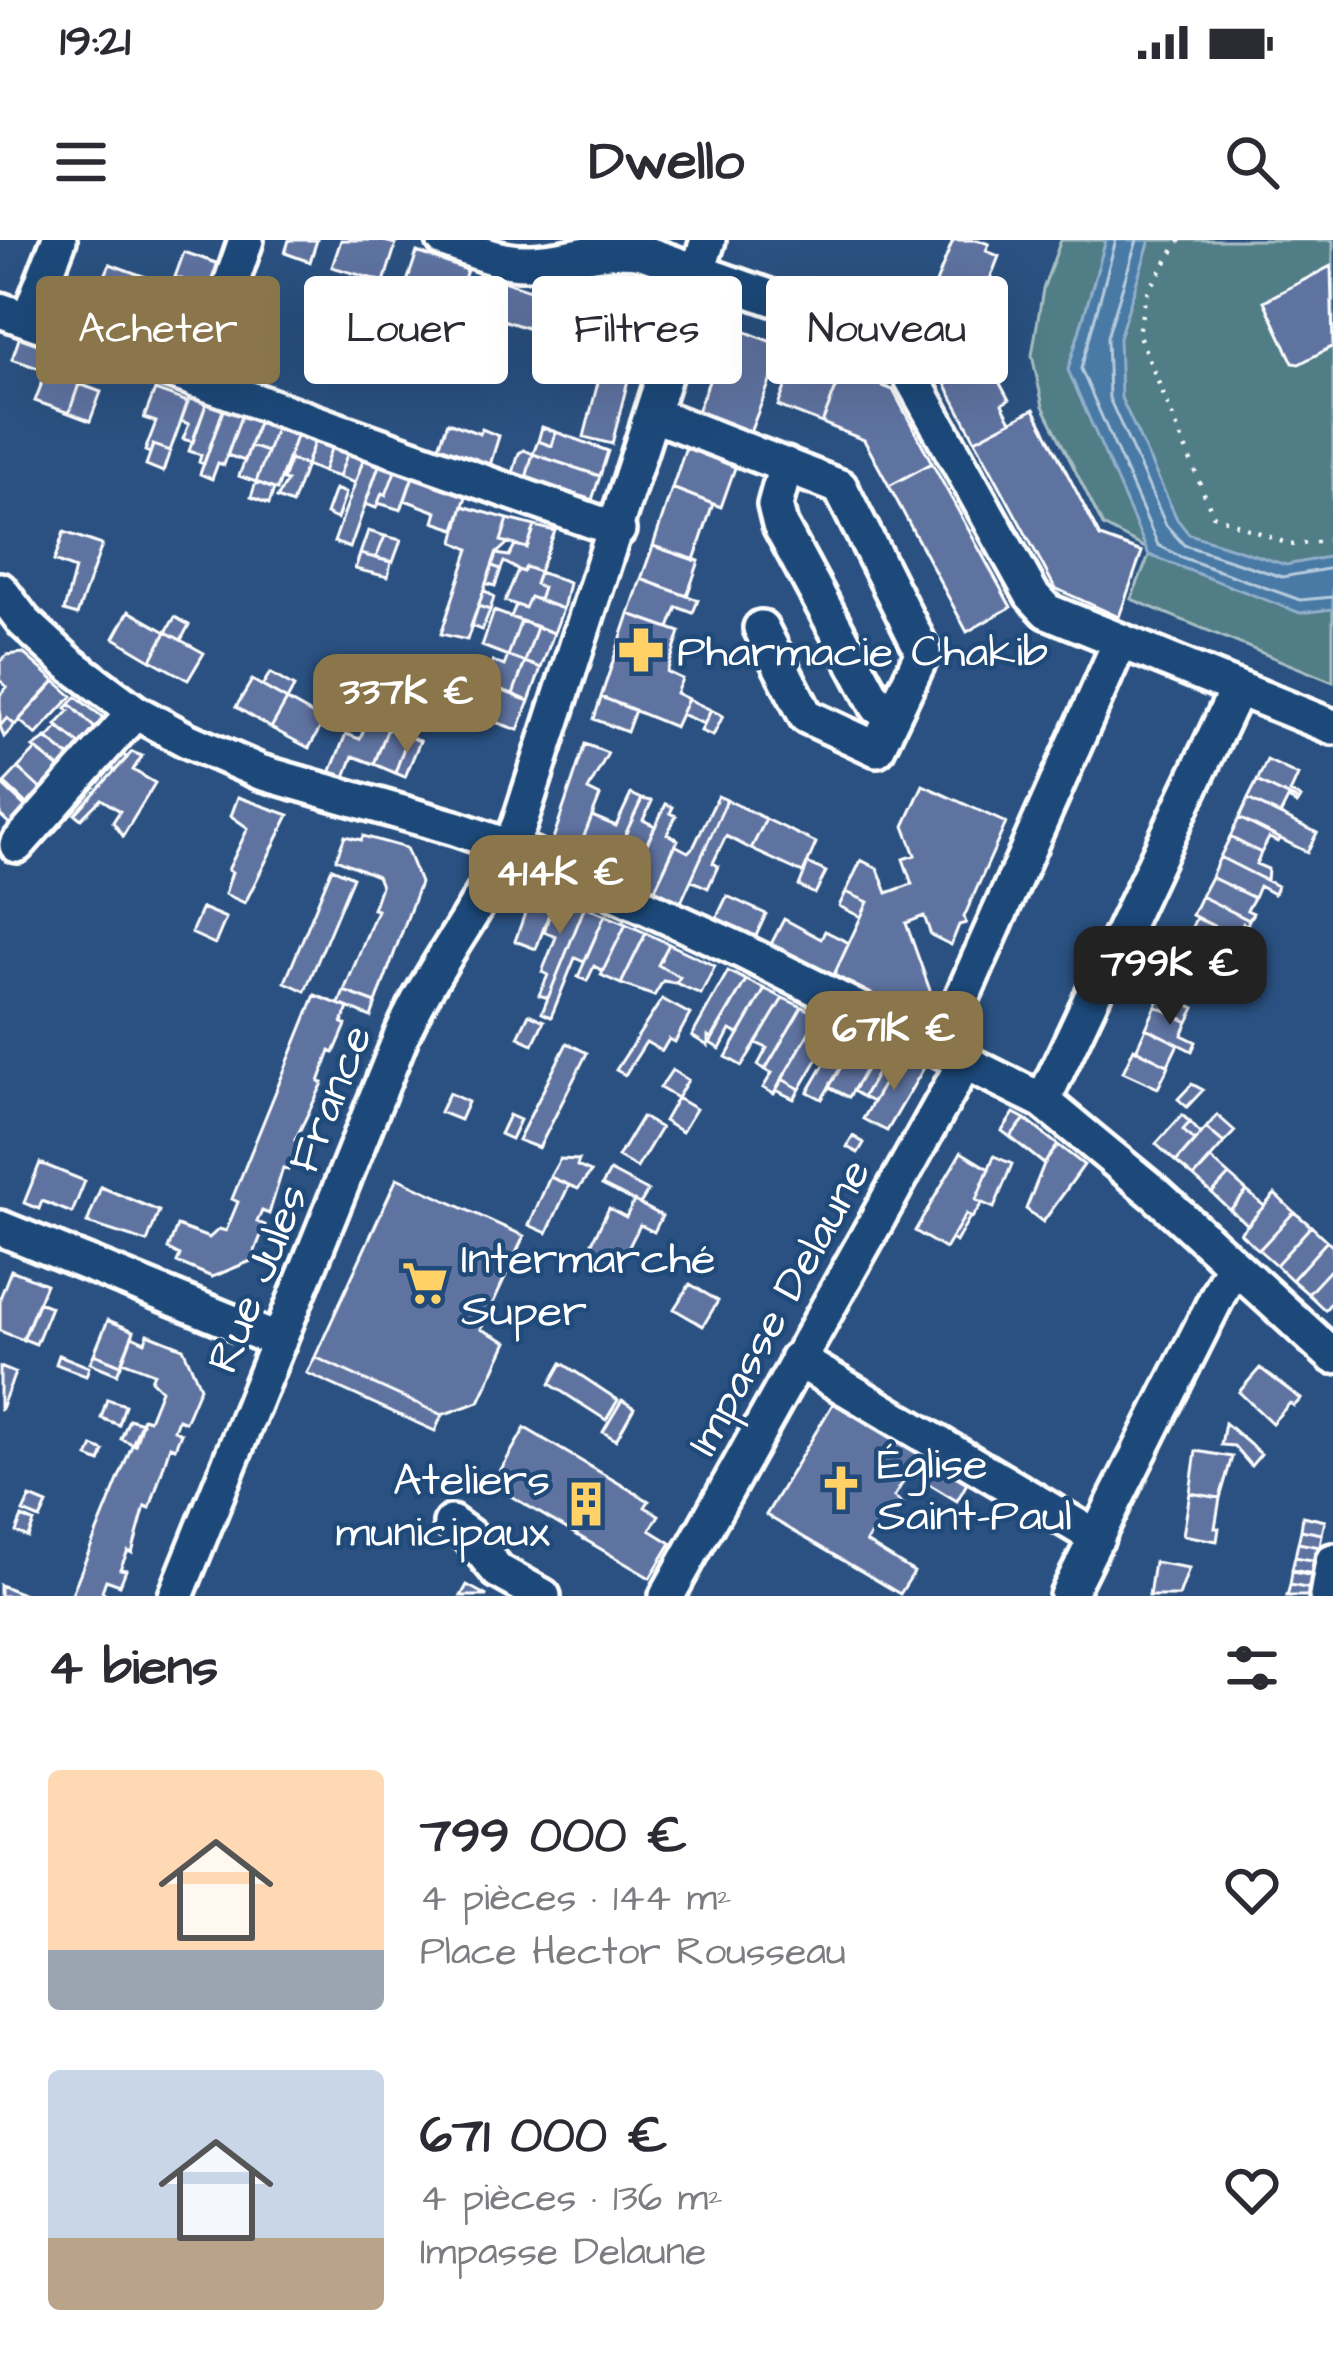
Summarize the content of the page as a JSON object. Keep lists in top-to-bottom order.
{
  "streets": {
    "street": ["Rue Jules France", "Impasse Delaune"]
  },
  "places": {
    "pharmacy": ["Pharmacie Chakib"],
    "supermarket": ["Intermarché Super"],
    "church": ["Église Saint-Paul"],
    "building": ["Ateliers municipaux"]
  },
  "page": {
    "status": "19:21",
    "header": "Dwello",
    "chip": [
      "Acheter",
      "Louer",
      "Filtres",
      "Nouveau"
    ],
    "price": [
      "337K €",
      "414K €",
      "799K €",
      "671K €"
    ],
    "heading": "4 biens",
    "list": [
      {
        "name": "799 000 €",
        "note": "4 pièces · 144 m² · Place Hector Rousseau"
      },
      {
        "name": "671 000 €",
        "note": "4 pièces · 136 m² · Impasse Delaune"
      }
    ]
  }
}
